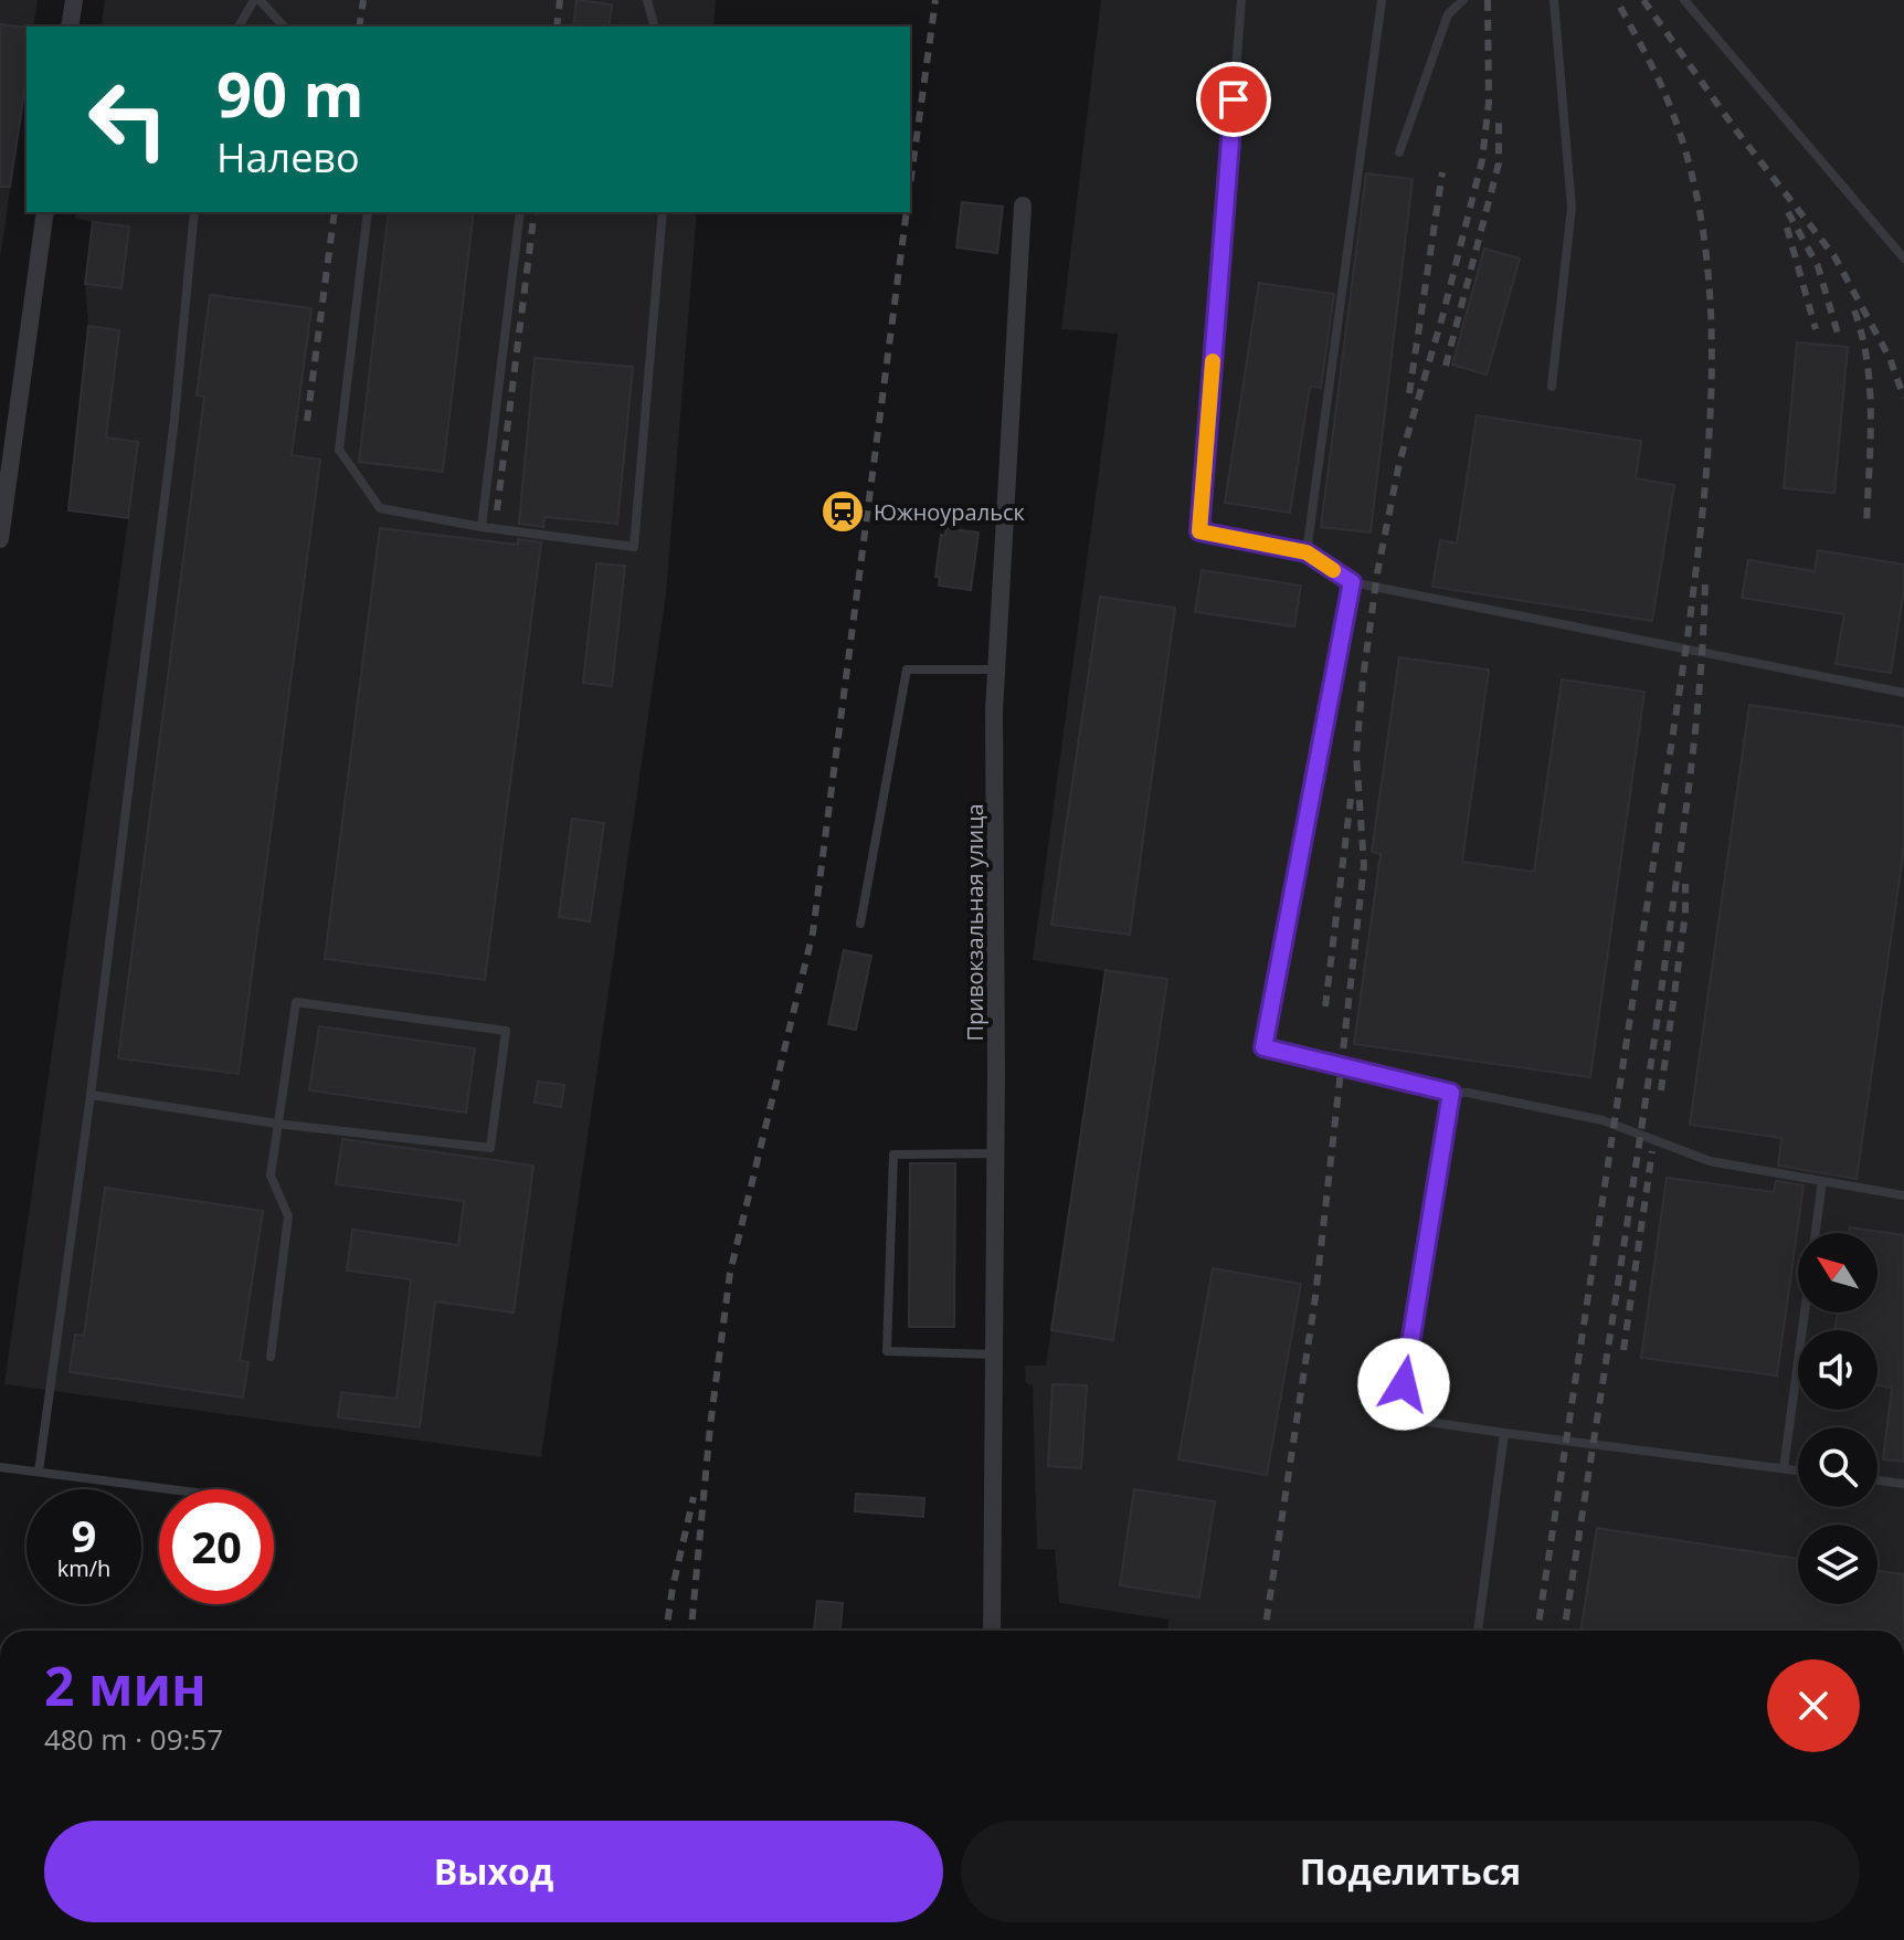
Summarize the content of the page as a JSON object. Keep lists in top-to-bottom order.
{
  "streets": {
    "street": ["Привокзальная улица"]
  },
  "places": {
    "station": ["Южноуральск"]
  },
  "north": "top left",
  "page": {
    "turn": ["90 m", "Налево"],
    "speed": "9 km/h",
    "limit": "20",
    "heading": ["2 мин", "480 m · 09:57"],
    "buttons": ["Выход", "Поделиться"]
  }
}
